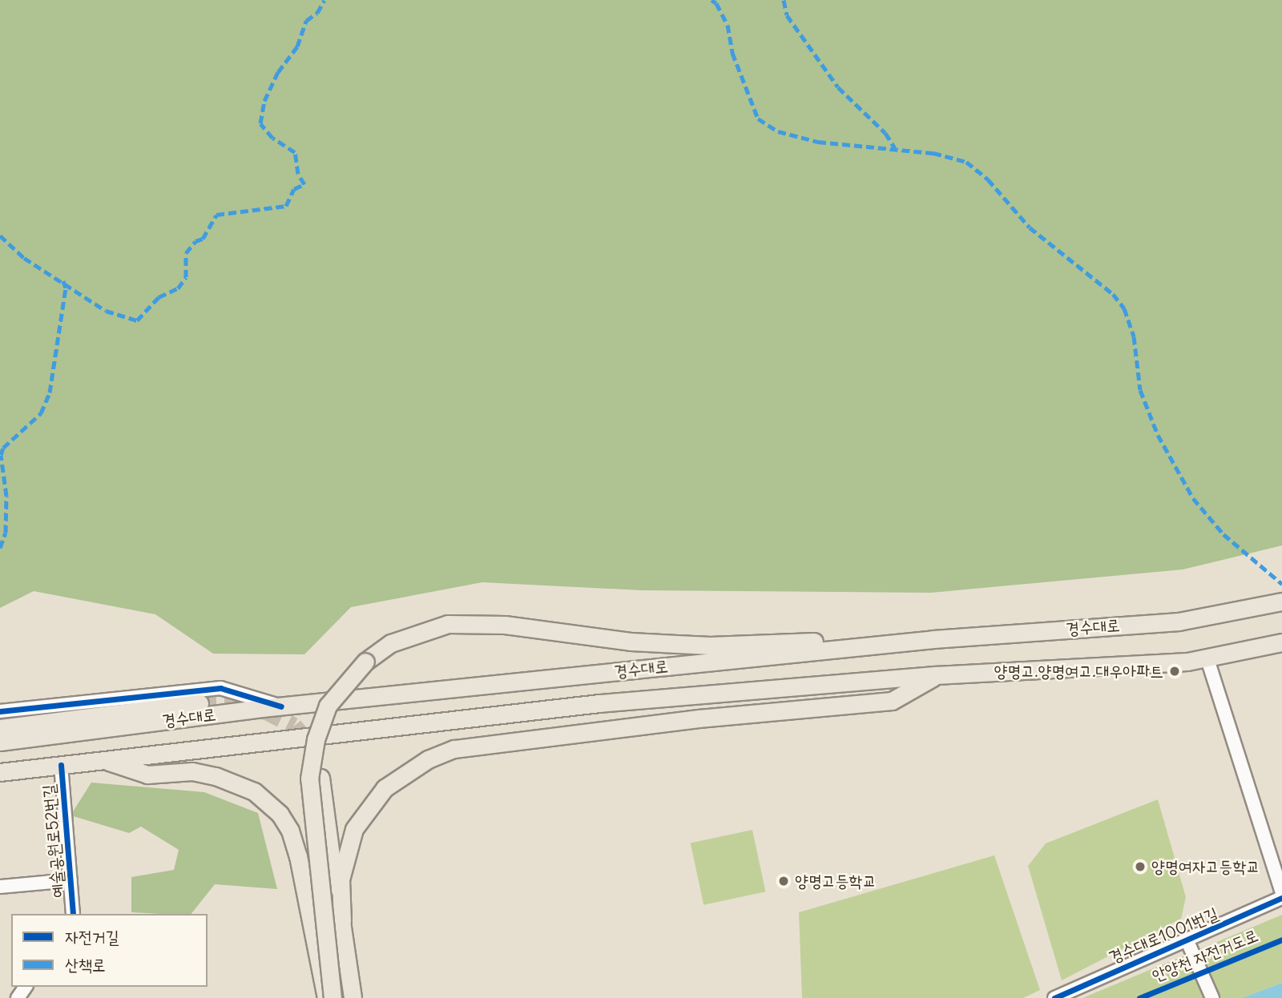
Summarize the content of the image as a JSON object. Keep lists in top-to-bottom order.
{
  "streets": {
    "main road": ["경수대로"],
    "street": ["예술공원로52번길", "경수대로1001번길"],
    "cycle path": ["안양천 자전거도로"]
  },
  "crossings": [
    ["경수대로", "예술공원로52번길"]
  ],
  "places": ["양명고.양명여고.대우아파트", "양명여자고등학교", "양명고등학교"],
  "legend": ["자전거길", "산책로"]
}
